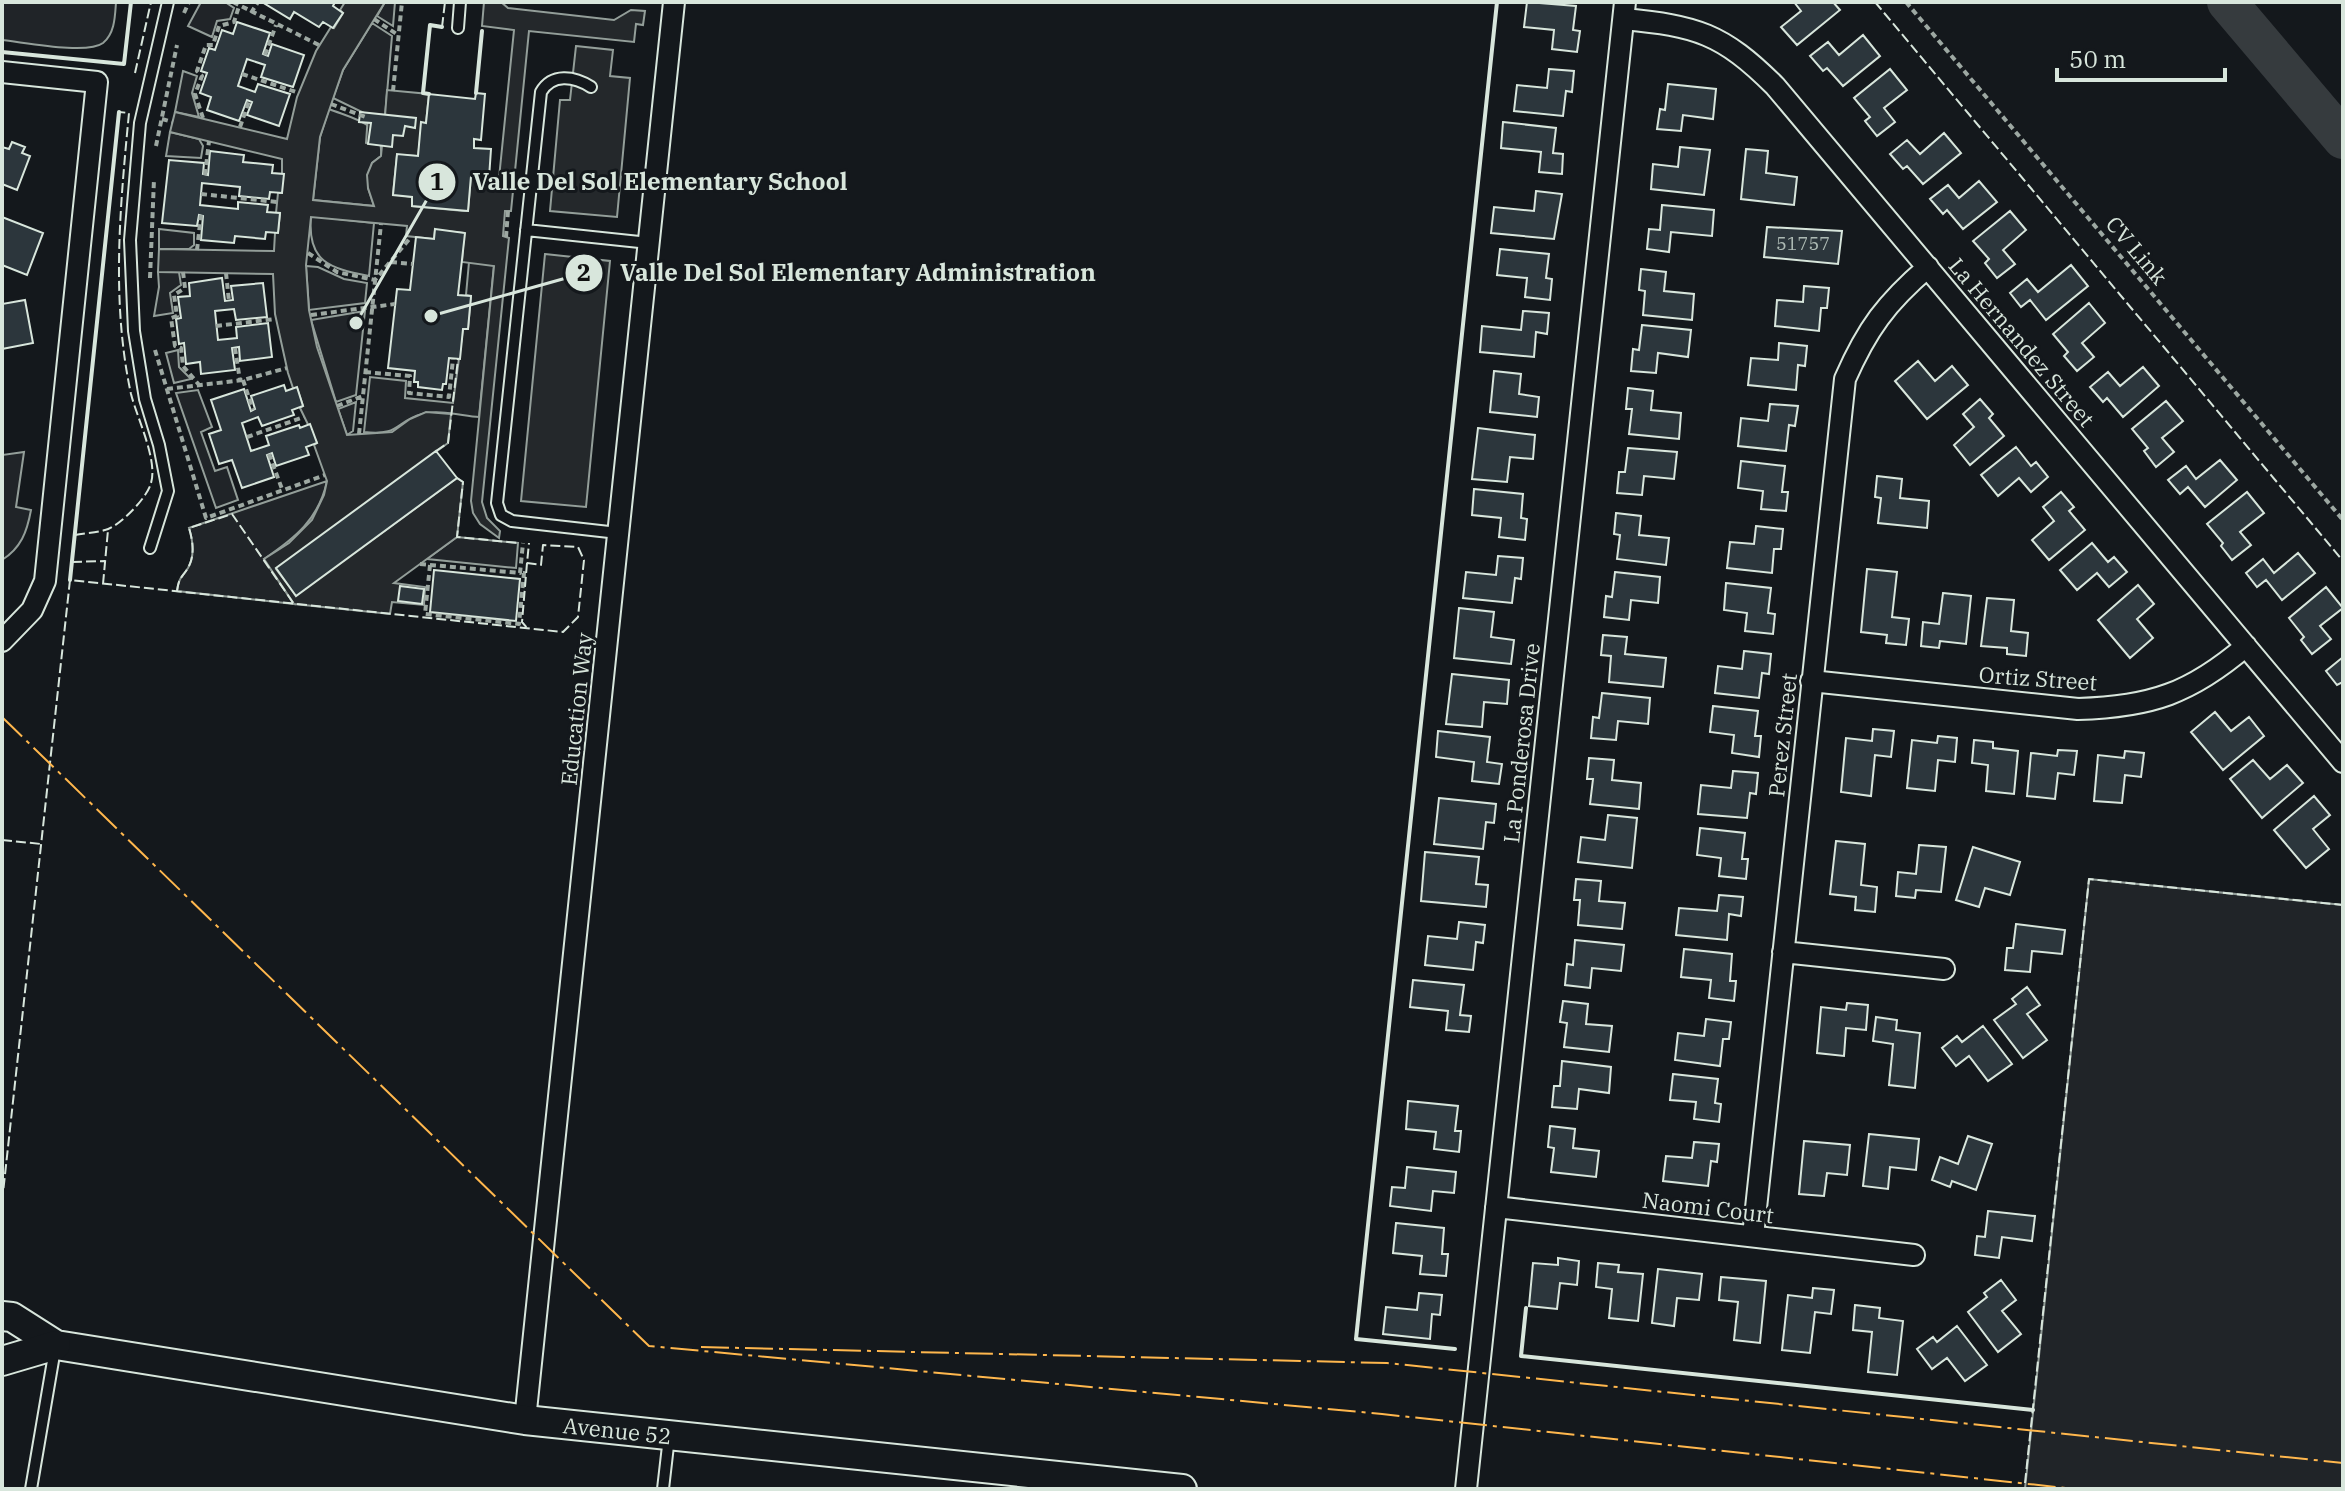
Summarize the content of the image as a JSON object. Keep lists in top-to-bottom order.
{
  "streets": {
    "main road": ["Avenue 52"],
    "street": [
      "La Hernandez Street",
      "Ortiz Street",
      "Education Way",
      "Perez Street",
      "La Ponderosa Drive",
      "Naomi Court"
    ],
    "path": ["CV Link"]
  },
  "crossings": [
    ["La Hernandez Street", "Ortiz Street"],
    ["La Hernandez Street", "Perez Street"],
    ["La Hernandez Street", "La Ponderosa Drive"],
    ["Ortiz Street", "Perez Street"],
    ["Education Way", "Avenue 52"],
    ["Perez Street", "Naomi Court"],
    ["La Ponderosa Drive", "Naomi Court"]
  ],
  "places": ["Valle Del Sol Elementary Administration", "Valle Del Sol Elementary School"],
  "house_numbers": ["51757"],
  "scale_bar": "50 m"
}
